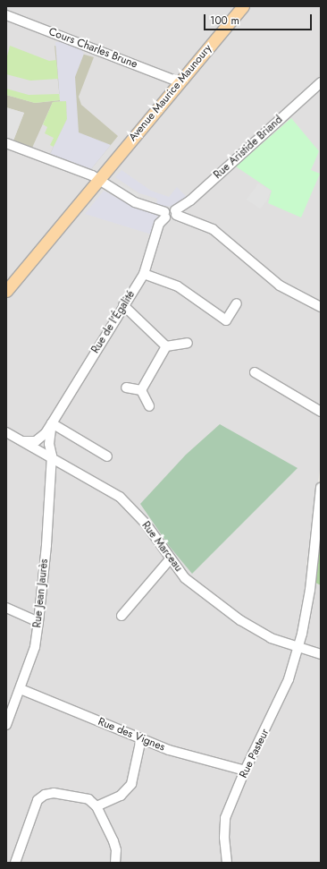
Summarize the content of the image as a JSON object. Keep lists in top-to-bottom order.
{
  "streets": {
    "main road": ["Avenue Maurice Maunoury"],
    "street": [
      "Cours Charles Brune",
      "Rue Aristide Briand",
      "Rue de l'Égalité",
      "Rue Marceau",
      "Rue Jean Jaurès",
      "Rue des Vignes",
      "Rue Pasteur"
    ]
  },
  "crossings": [
    ["Cours Charles Brune", "Avenue Maurice Maunoury"],
    ["Rue Aristide Briand", "Rue de l'Égalité"],
    ["Rue de l'Égalité", "Rue Marceau"],
    ["Rue de l'Égalité", "Rue Jean Jaurès"],
    ["Rue Marceau", "Rue Jean Jaurès"],
    ["Rue Marceau", "Rue Pasteur"],
    ["Rue Jean Jaurès", "Rue des Vignes"],
    ["Rue des Vignes", "Rue Pasteur"]
  ],
  "scale_bar": "100 m"
}
